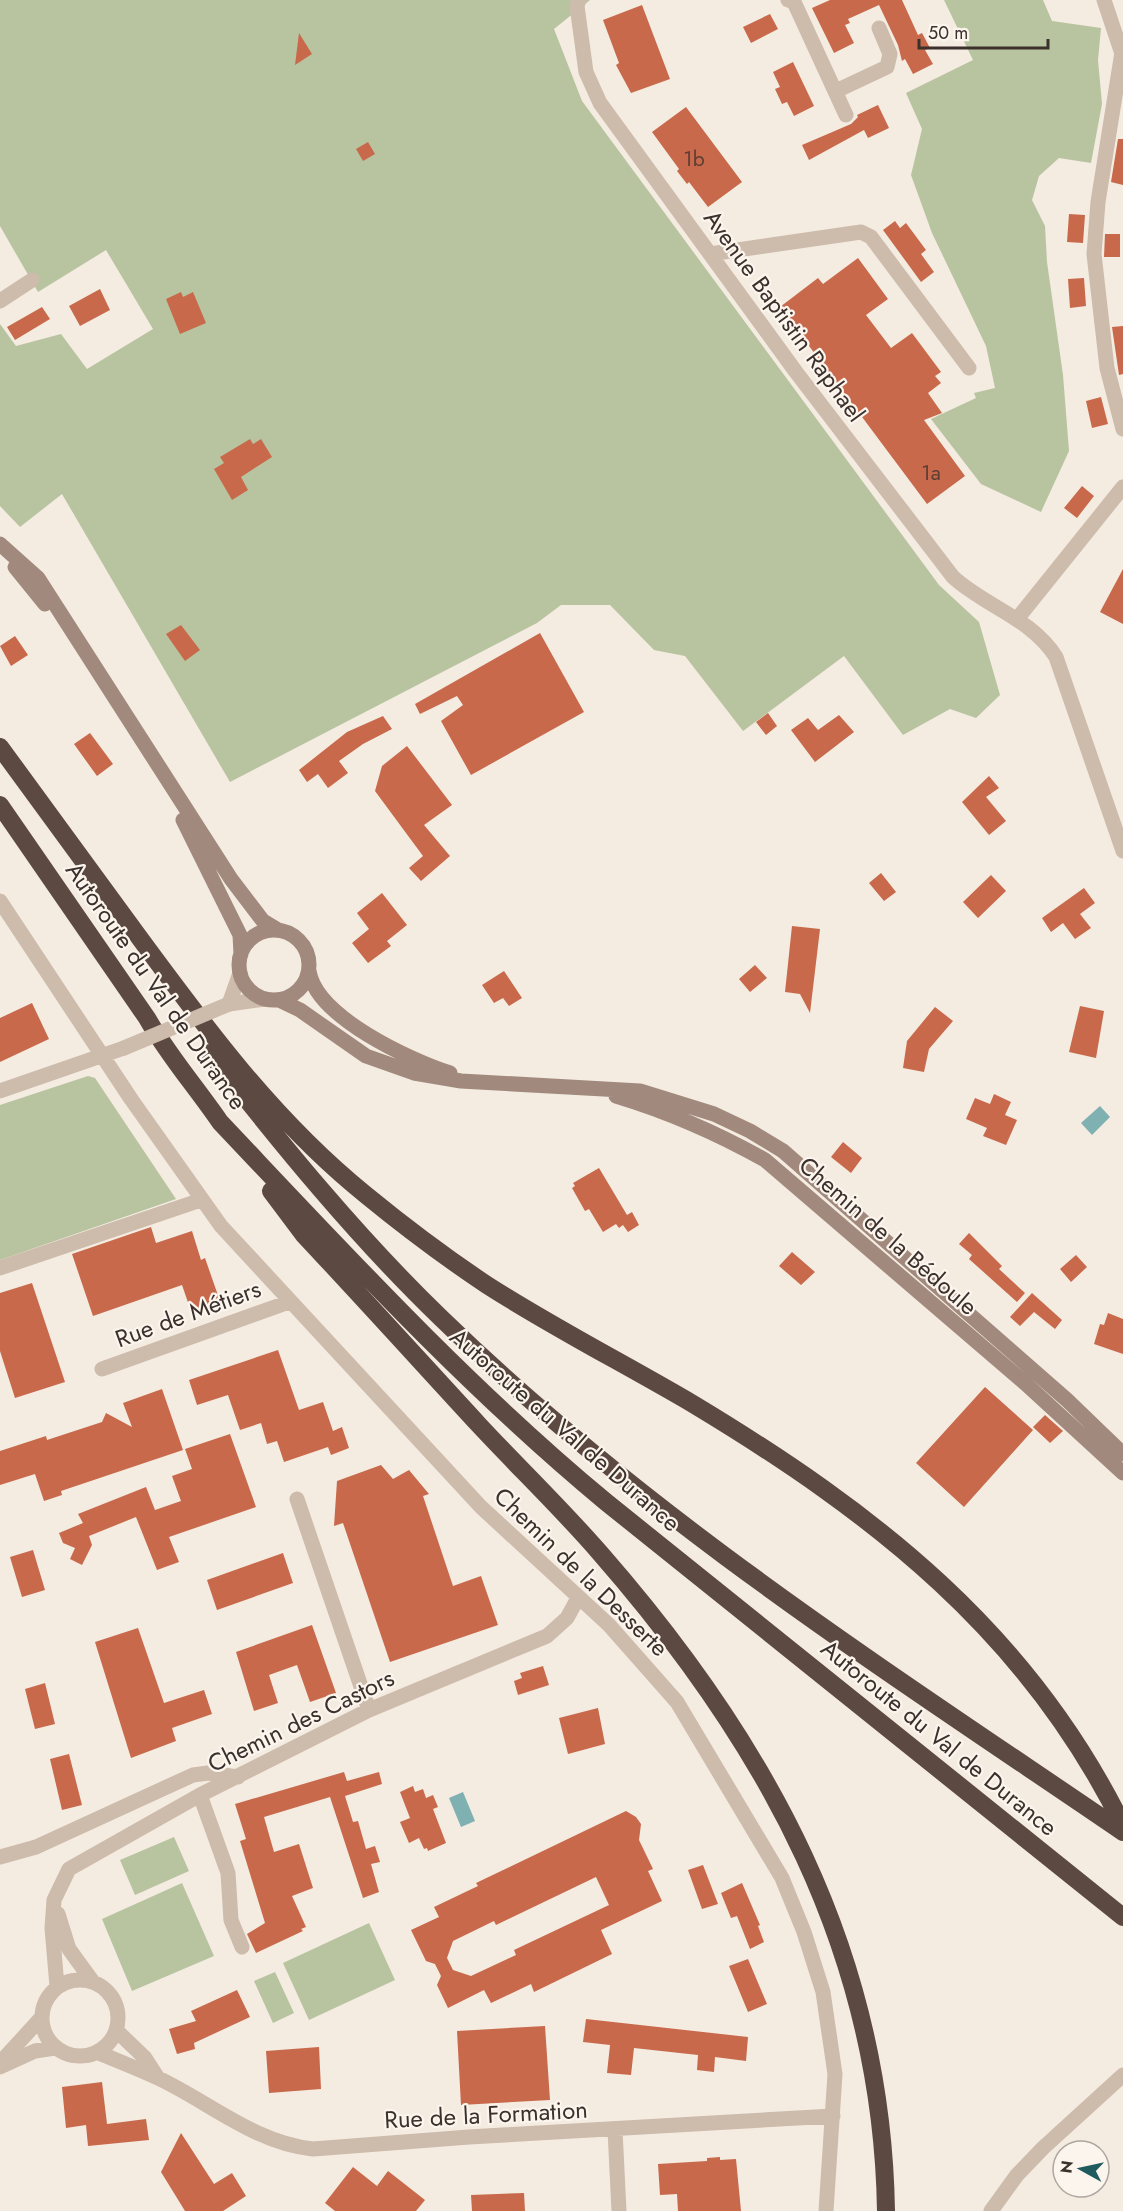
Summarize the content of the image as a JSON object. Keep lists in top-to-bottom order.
{
  "streets": {
    "highway": ["Autoroute du Val de Durance"],
    "street": [
      "Avenue Baptistin Raphael",
      "Chemin de la Bédoule",
      "Rue de Métiers",
      "Chemin de la Desserte",
      "Chemin des Castors",
      "Rue de la Formation"
    ]
  },
  "crossings": [
    ["Rue de Métiers", "Chemin de la Desserte"],
    ["Chemin de la Desserte", "Chemin des Castors"],
    ["Chemin de la Desserte", "Rue de la Formation"],
    ["Chemin des Castors", "Rue de la Formation"]
  ],
  "house_numbers": ["1b", "1a"],
  "scale_bar": "50 m",
  "north": "left"
}
